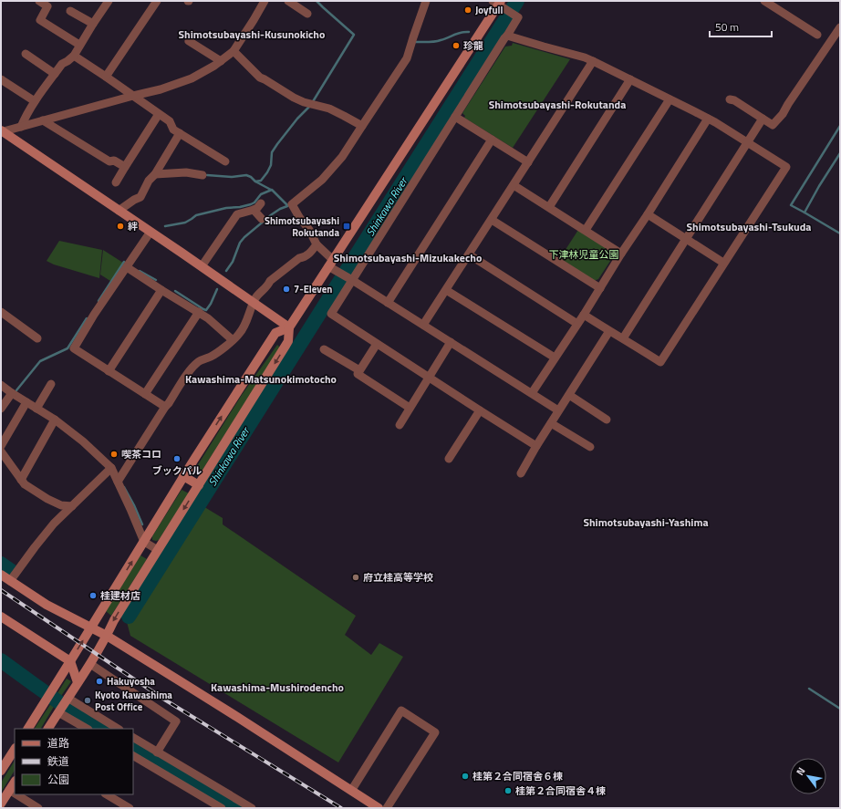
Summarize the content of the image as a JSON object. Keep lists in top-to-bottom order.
{
  "districts": [
    "Shimotsubayashi-Kusunokicho",
    "Shimotsubayashi-Rokutanda",
    "Shimotsubayashi-Tsukuda",
    "Shimotsubayashi-Mizukakecho",
    "Kawashima-Matsunokimotocho",
    "Shimotsubayashi-Yashima",
    "Kawashima-Mushirodencho"
  ],
  "water": ["Shinkawa River"],
  "parks": ["下津林児童公園"],
  "places": {
    "other": [
      "Joyfull",
      "珍龍",
      "絆",
      "7-Eleven",
      "喫茶コロ",
      "ブックパル",
      "府立桂高等学校",
      "桂建材店",
      "Hakuyosha",
      "Kyoto Kawashima Post Office",
      "桂第２合同宿舎６棟",
      "桂第２合同宿舎４棟"
    ],
    "transit": ["Shimotsubayashi Rokutanda"]
  },
  "legend": ["道路", "鉄道", "公園"],
  "scale_bar": "50 m",
  "north": "top left"
}
